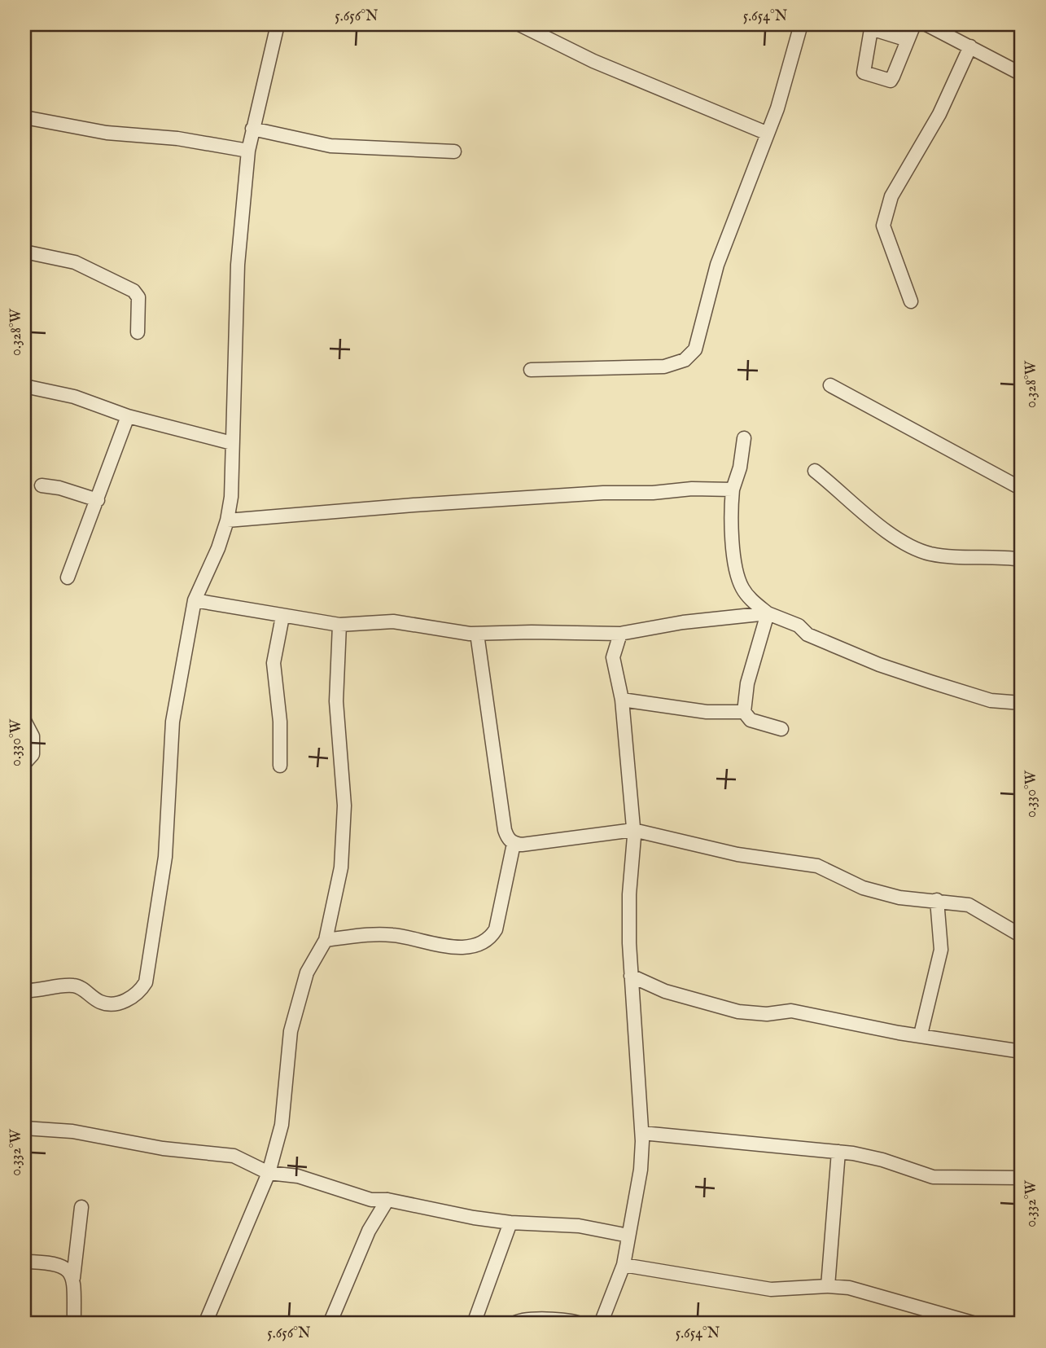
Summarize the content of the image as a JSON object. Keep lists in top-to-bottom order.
{
  "coordinates": [
    "5.656°N",
    "5.654°N",
    "0.328°W",
    "0.330°W",
    "0.332°W"
  ]
}
